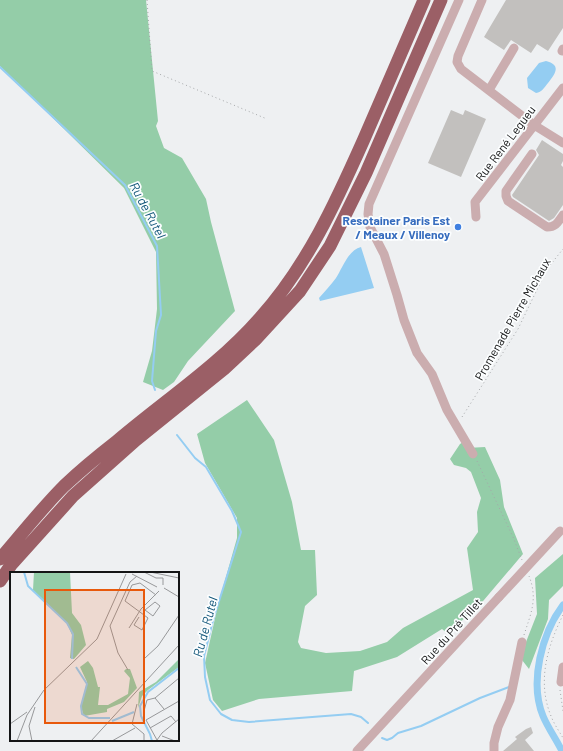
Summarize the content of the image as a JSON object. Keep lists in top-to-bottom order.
{
  "streets": {
    "street": ["Rue René Legueu", "Rue du Pré Tillet"],
    "path": ["Promenade Pierre Michaux"]
  },
  "water": ["Ru de Rutel"],
  "places": ["Resotainer Paris Est / Meaux / Villenoy"]
}
